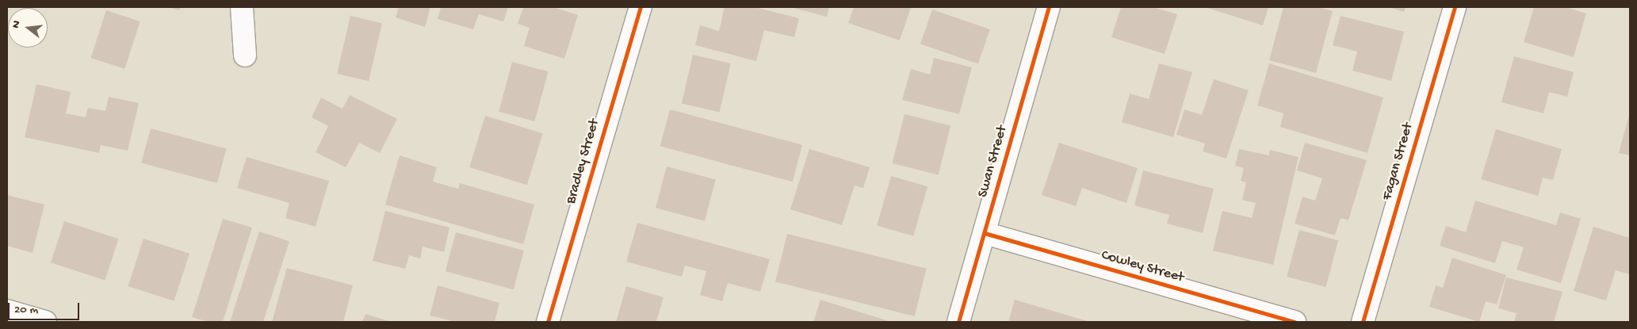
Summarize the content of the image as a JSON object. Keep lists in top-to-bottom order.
{
  "streets": {
    "street": [
      "Bradley Street",
      "Swan Street",
      "Fagan Street",
      "Cowley Street"
    ]
  },
  "crossings": [
    ["Swan Street", "Cowley Street"]
  ],
  "scale_bar": "20 m",
  "north": "left"
}
